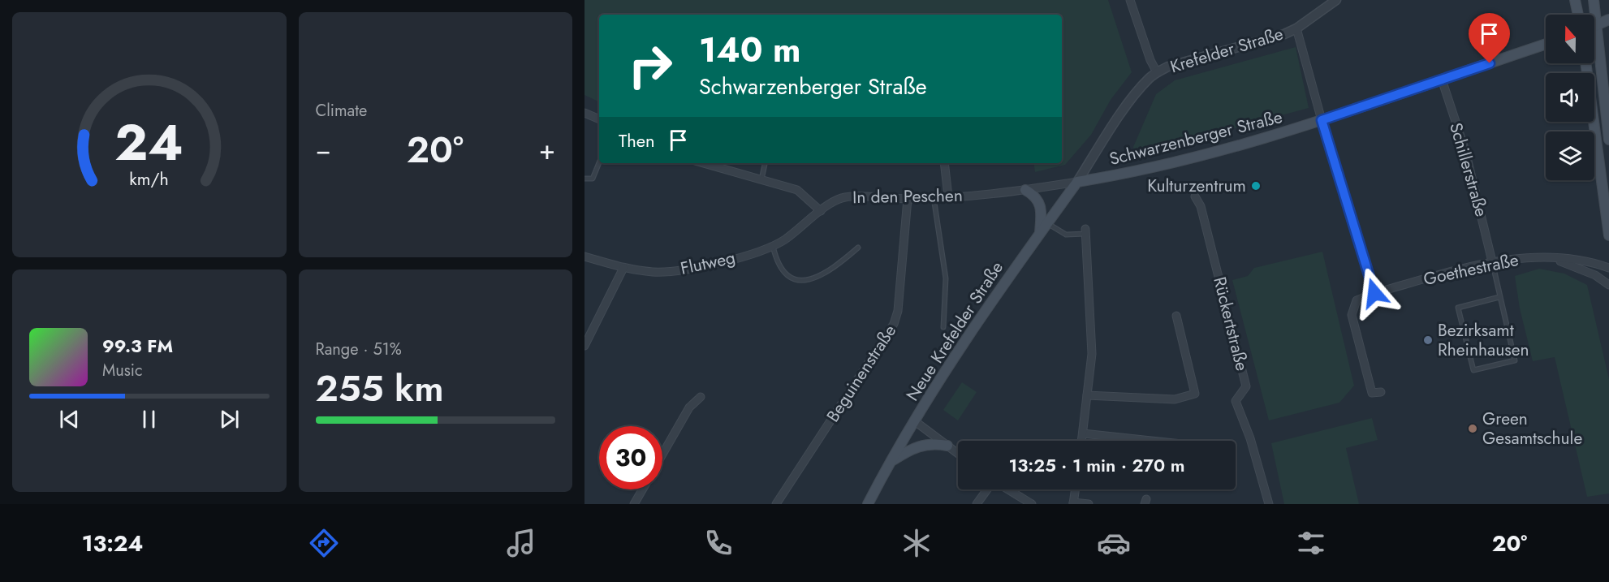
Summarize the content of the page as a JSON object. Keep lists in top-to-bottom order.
{
  "streets": {
    "main road": ["Schwarzenberger Straße", "Neue Krefelder Straße"],
    "street": [
      "Krefelder Straße",
      "Schillerstraße",
      "In den Peschen",
      "Flutweg",
      "Goethestraße",
      "Rückertstraße",
      "Beguinenstraße"
    ]
  },
  "crossings": [
    ["Krefelder Straße", "Schwarzenberger Straße"],
    ["Krefelder Straße", "In den Peschen"],
    ["Krefelder Straße", "Neue Krefelder Straße"],
    ["Schwarzenberger Straße", "Schillerstraße"],
    ["Schwarzenberger Straße", "In den Peschen"],
    ["Schwarzenberger Straße", "Neue Krefelder Straße"],
    ["Schillerstraße", "Goethestraße"],
    ["In den Peschen", "Flutweg"],
    ["In den Peschen", "Neue Krefelder Straße"],
    ["In den Peschen", "Beguinenstraße"]
  ],
  "places": ["Kulturzentrum", "Bezirksamt Rheinhausen", "Green Gesamtschule"],
  "north": "top",
  "page": {
    "tile": [
      "Climate",
      ["Range · 51%", "255 km"]
    ],
    "turn": ["140 m", "Schwarzenberger Straße"],
    "then": "Then",
    "heat": ["−", "20°", "+"],
    "song": ["99.3 FM", "Music"],
    "limit": "30",
    "trip": "13:25 · 1 min · 270 m",
    "tabs": ["13:24", "20°"],
    "gauge": ["24", "km/h"]
  }
}
